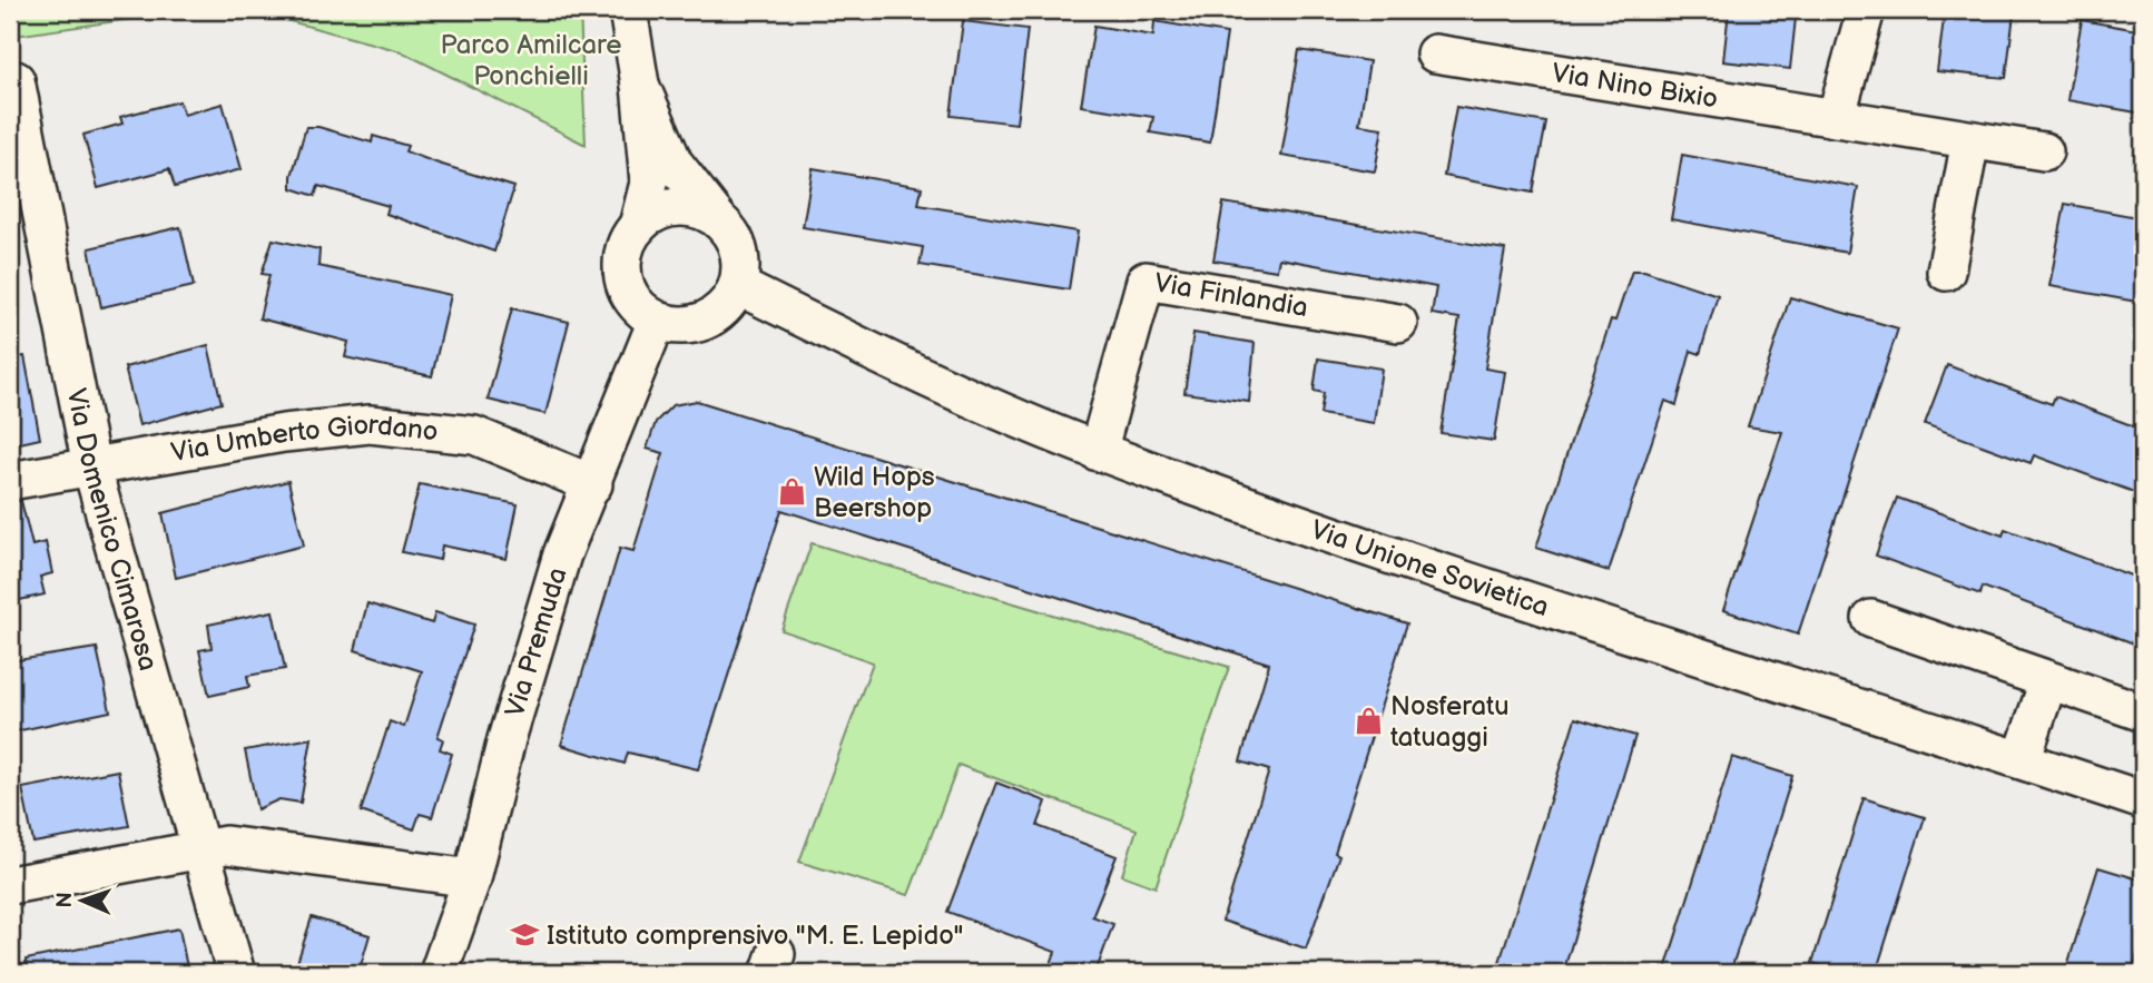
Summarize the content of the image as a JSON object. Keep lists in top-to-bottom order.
{
  "streets": {
    "street": [
      "Via Nino Bixio",
      "Via Finlandia",
      "Via Umberto Giordano",
      "Via Domenico Cimarosa",
      "Via Unione Sovietica",
      "Via Premuda"
    ]
  },
  "crossings": [
    ["Via Finlandia", "Via Unione Sovietica"],
    ["Via Umberto Giordano", "Via Domenico Cimarosa"],
    ["Via Umberto Giordano", "Via Premuda"],
    ["Via Unione Sovietica", "Via Premuda"]
  ],
  "parks": ["Parco Amilcare Ponchielli"],
  "places": {
    "shop": ["Wild Hops Beershop", "Nosferatu tatuaggi"],
    "school or university": ["Istituto comprensivo \"M. E. Lepido\""]
  },
  "north": "left"
}
